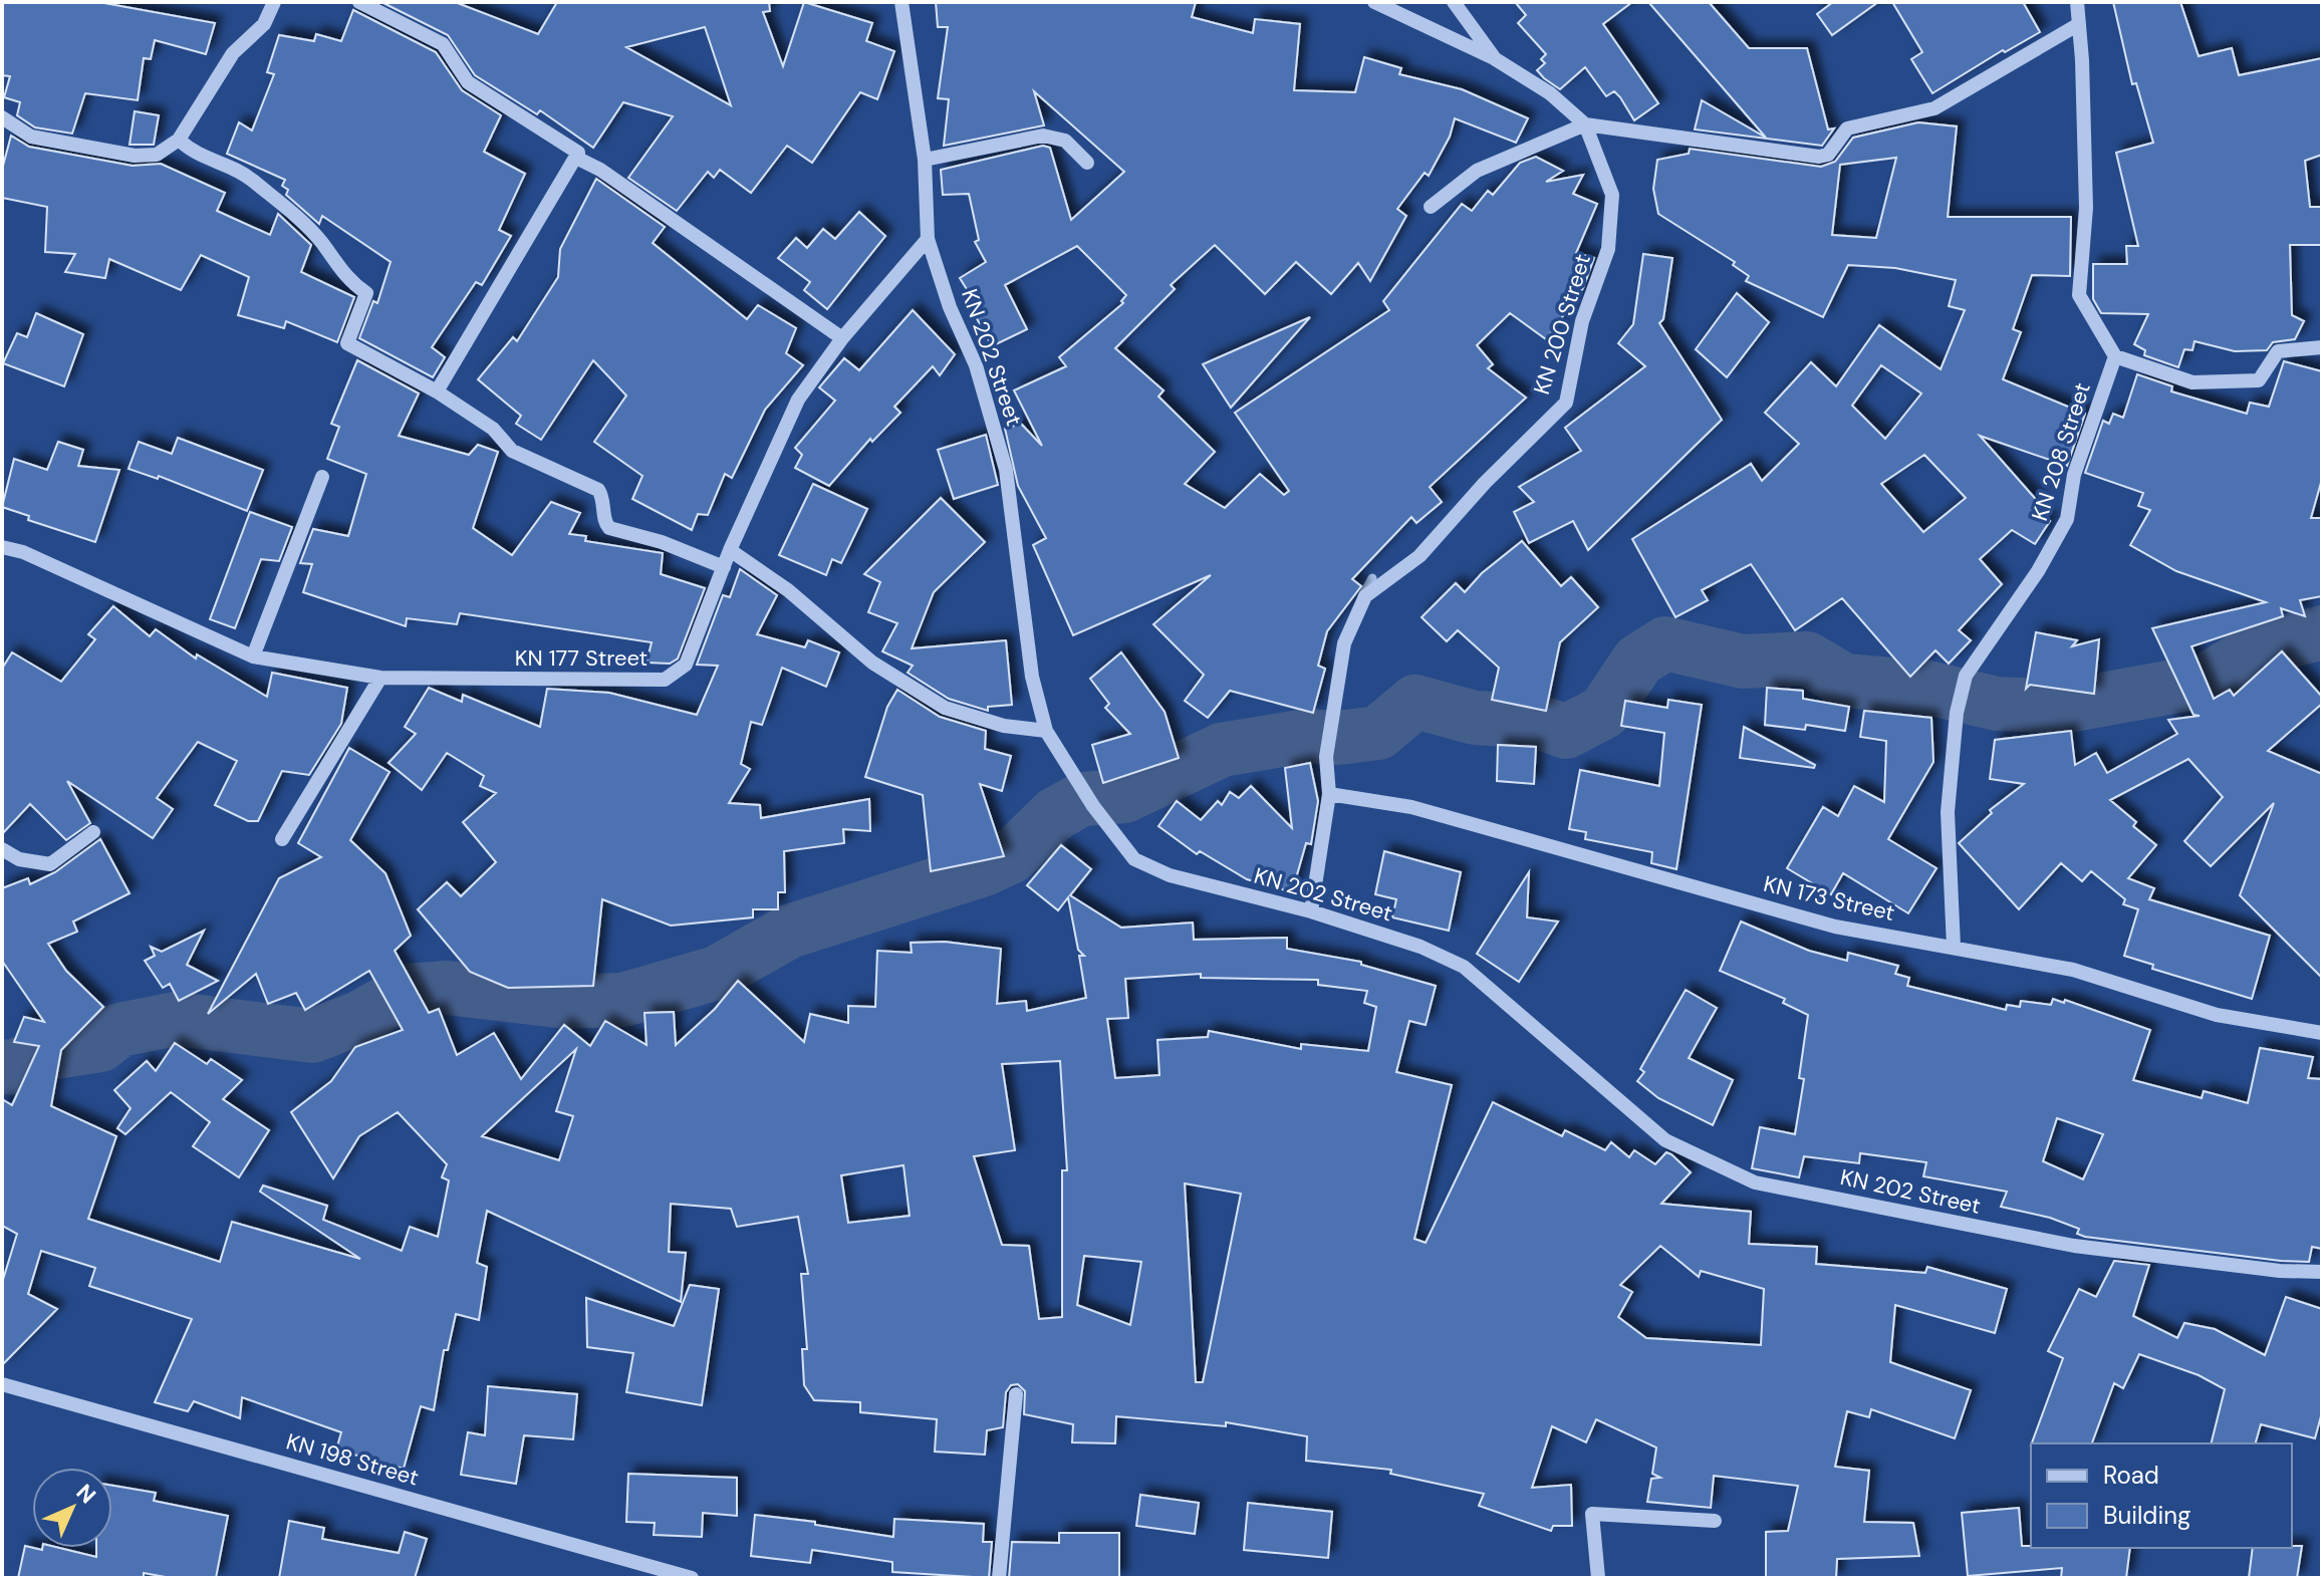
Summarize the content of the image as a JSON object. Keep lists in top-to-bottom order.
{
  "streets": {
    "street": [
      "KN 200 Street",
      "KN 202 Street",
      "KN 208 Street",
      "KN 177 Street",
      "KN 173 Street",
      "KN 198 Street"
    ]
  },
  "crossings": [
    ["KN 200 Street", "KN 202 Street"],
    ["KN 200 Street", "KN 173 Street"],
    ["KN 202 Street", "KN 177 Street"],
    ["KN 208 Street", "KN 173 Street"]
  ],
  "legend": ["Road", "Building"],
  "north": "top right"
}
